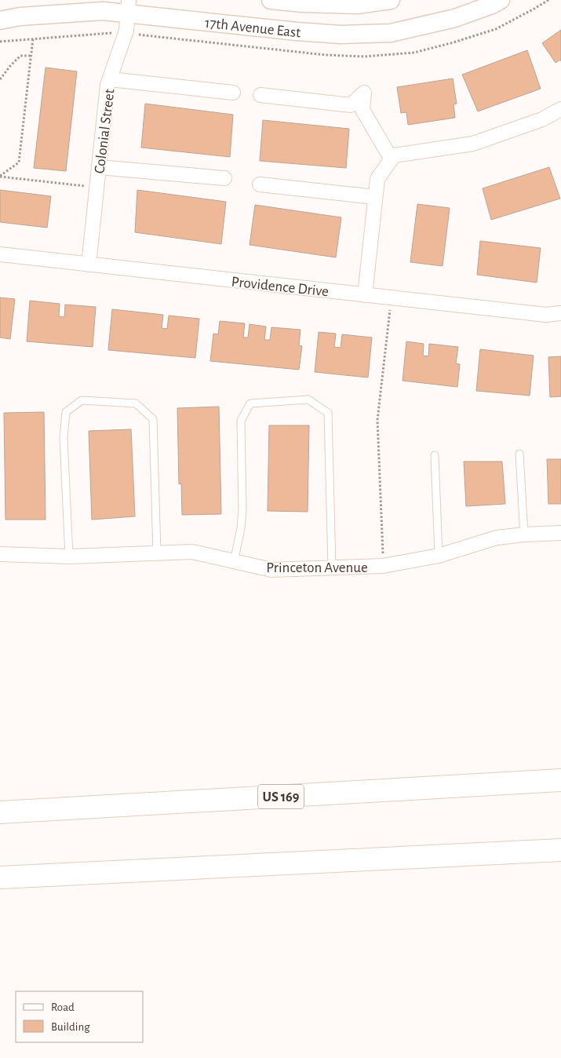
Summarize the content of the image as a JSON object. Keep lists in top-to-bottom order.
{
  "streets": {
    "highway": ["US 169"],
    "street": [
      "17th Avenue East",
      "Colonial Street",
      "Providence Drive",
      "Princeton Avenue"
    ]
  },
  "crossings": [
    ["17th Avenue East", "Colonial Street"],
    ["Colonial Street", "Providence Drive"]
  ],
  "legend": ["Road", "Building"]
}
